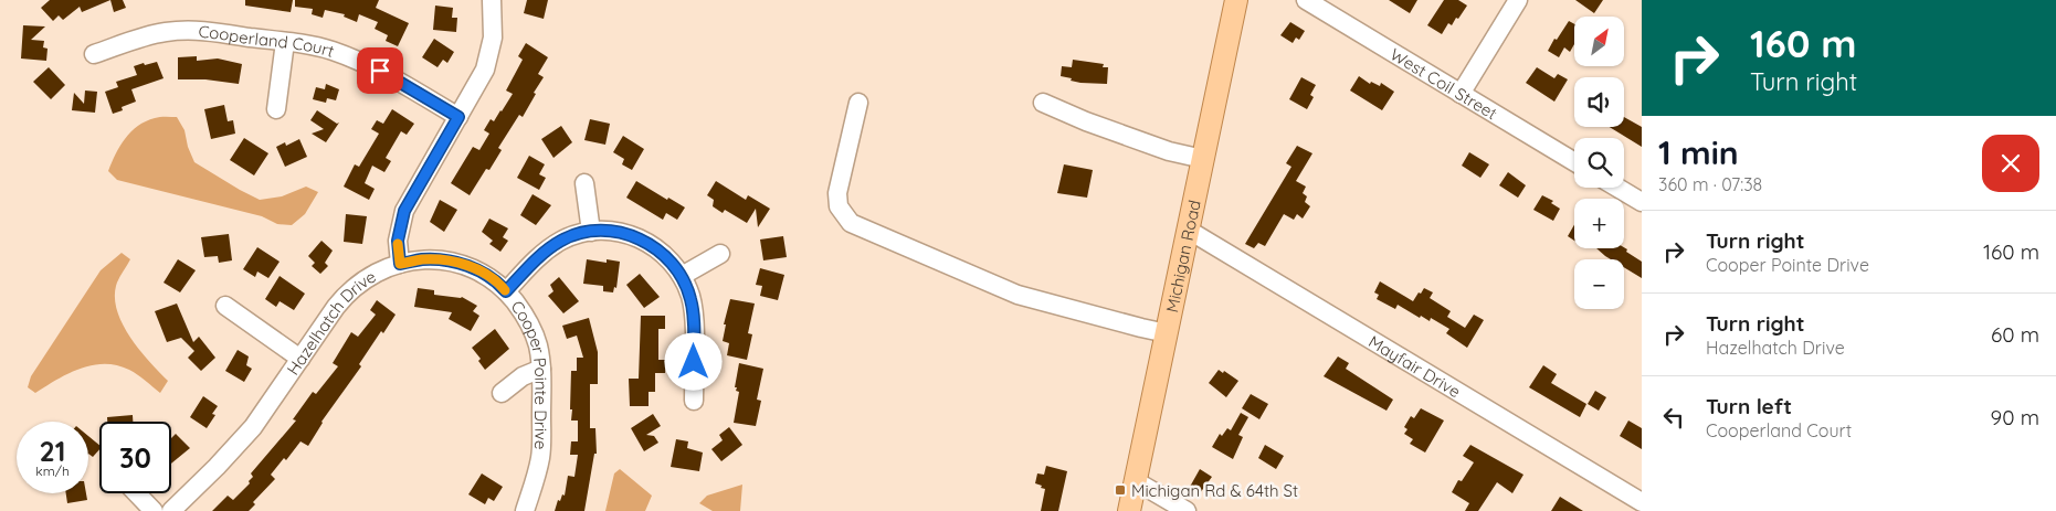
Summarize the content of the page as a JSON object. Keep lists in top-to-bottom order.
{
  "streets": {
    "main road": ["Michigan Road"],
    "street": [
      "Cooperland Court",
      "West Coil Street",
      "Hazelhatch Drive",
      "Mayfair Drive",
      "Cooper Pointe Drive"
    ]
  },
  "crossings": [
    ["Michigan Road", "Mayfair Drive"],
    ["Hazelhatch Drive", "Cooper Pointe Drive"]
  ],
  "places": {
    "transit": ["Michigan Rd & 64th St"]
  },
  "north": "top right",
  "page": {
    "turn": ["160 m", "Turn right"],
    "map_buttons": ["+", "−"],
    "heading": ["1 min", "360 m · 07:38"],
    "list": [
      {
        "name": "Turn right",
        "note": "Cooper Pointe Drive",
        "value": "160 m"
      },
      {
        "name": "Turn right",
        "note": "Hazelhatch Drive",
        "value": "60 m"
      },
      {
        "name": "Turn left",
        "note": "Cooperland Court",
        "value": "90 m"
      }
    ],
    "speed": "21 km/h",
    "limit": "30"
  }
}
